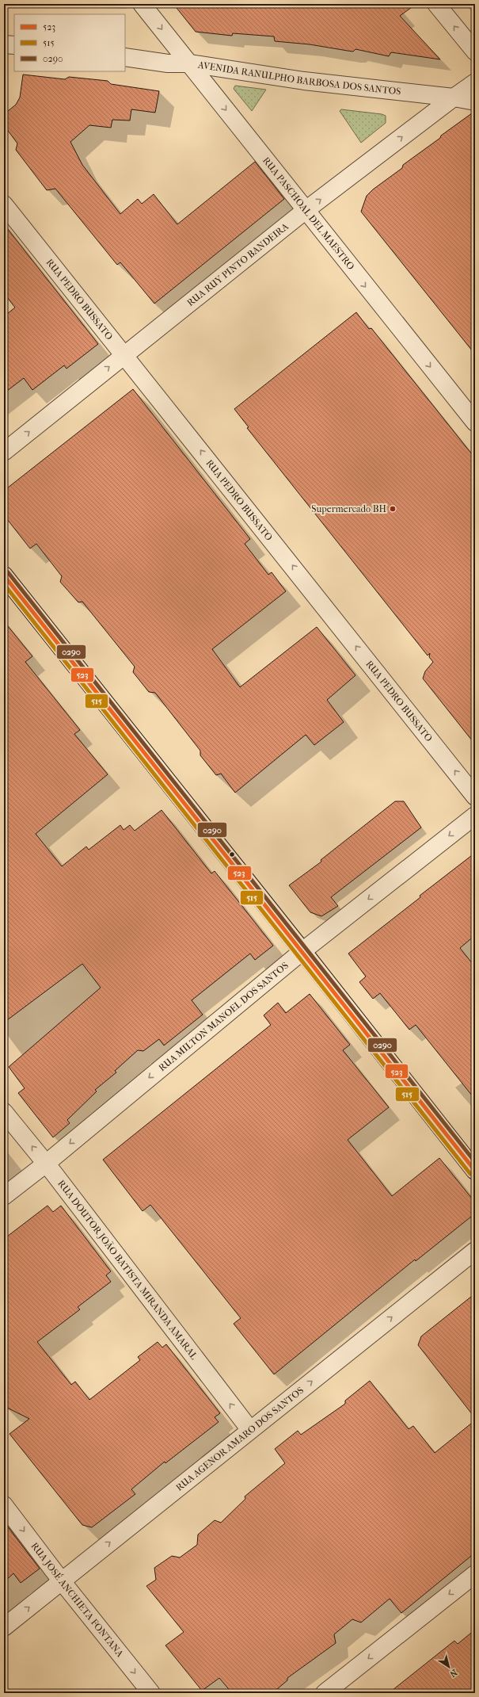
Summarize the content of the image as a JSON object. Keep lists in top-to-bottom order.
{
  "streets": {
    "street": [
      "AVENIDA RANULPHO BARBOSA DOS SANTOS",
      "RUA PASCHOAL DEL MAESTRO",
      "RUA RUY PINTO BANDEIRA",
      "RUA PEDRO BUSSATO",
      "RUA MILTON MANOEL DOS SANTOS",
      "RUA DOUTOR JOÃO BATISTA MIRANDA AMARAL",
      "RUA AGENOR AMARO DOS SANTOS",
      "RUA JOSÉ ANCHIETA FONTANA"
    ]
  },
  "crossings": [
    ["AVENIDA RANULPHO BARBOSA DOS SANTOS", "RUA PASCHOAL DEL MAESTRO"],
    ["AVENIDA RANULPHO BARBOSA DOS SANTOS", "RUA RUY PINTO BANDEIRA"],
    ["RUA PASCHOAL DEL MAESTRO", "RUA RUY PINTO BANDEIRA"],
    ["RUA RUY PINTO BANDEIRA", "RUA PEDRO BUSSATO"],
    ["RUA MILTON MANOEL DOS SANTOS", "RUA DOUTOR JOÃO BATISTA MIRANDA AMARAL"],
    ["RUA DOUTOR JOÃO BATISTA MIRANDA AMARAL", "RUA AGENOR AMARO DOS SANTOS"],
    ["RUA AGENOR AMARO DOS SANTOS", "RUA JOSÉ ANCHIETA FONTANA"]
  ],
  "one_way": [
    "RUA PASCHOAL DEL MAESTRO",
    "RUA RUY PINTO BANDEIRA",
    "RUA PEDRO BUSSATO",
    "RUA MILTON MANOEL DOS SANTOS",
    "RUA DOUTOR JOÃO BATISTA MIRANDA AMARAL",
    "RUA AGENOR AMARO DOS SANTOS",
    "RUA JOSÉ ANCHIETA FONTANA"
  ],
  "places": ["Supermercado BH"],
  "lines": ["transit line 0290", "transit line 523", "transit line 515"],
  "legend": ["523", "515", "0290"],
  "north": "bottom right"
}
